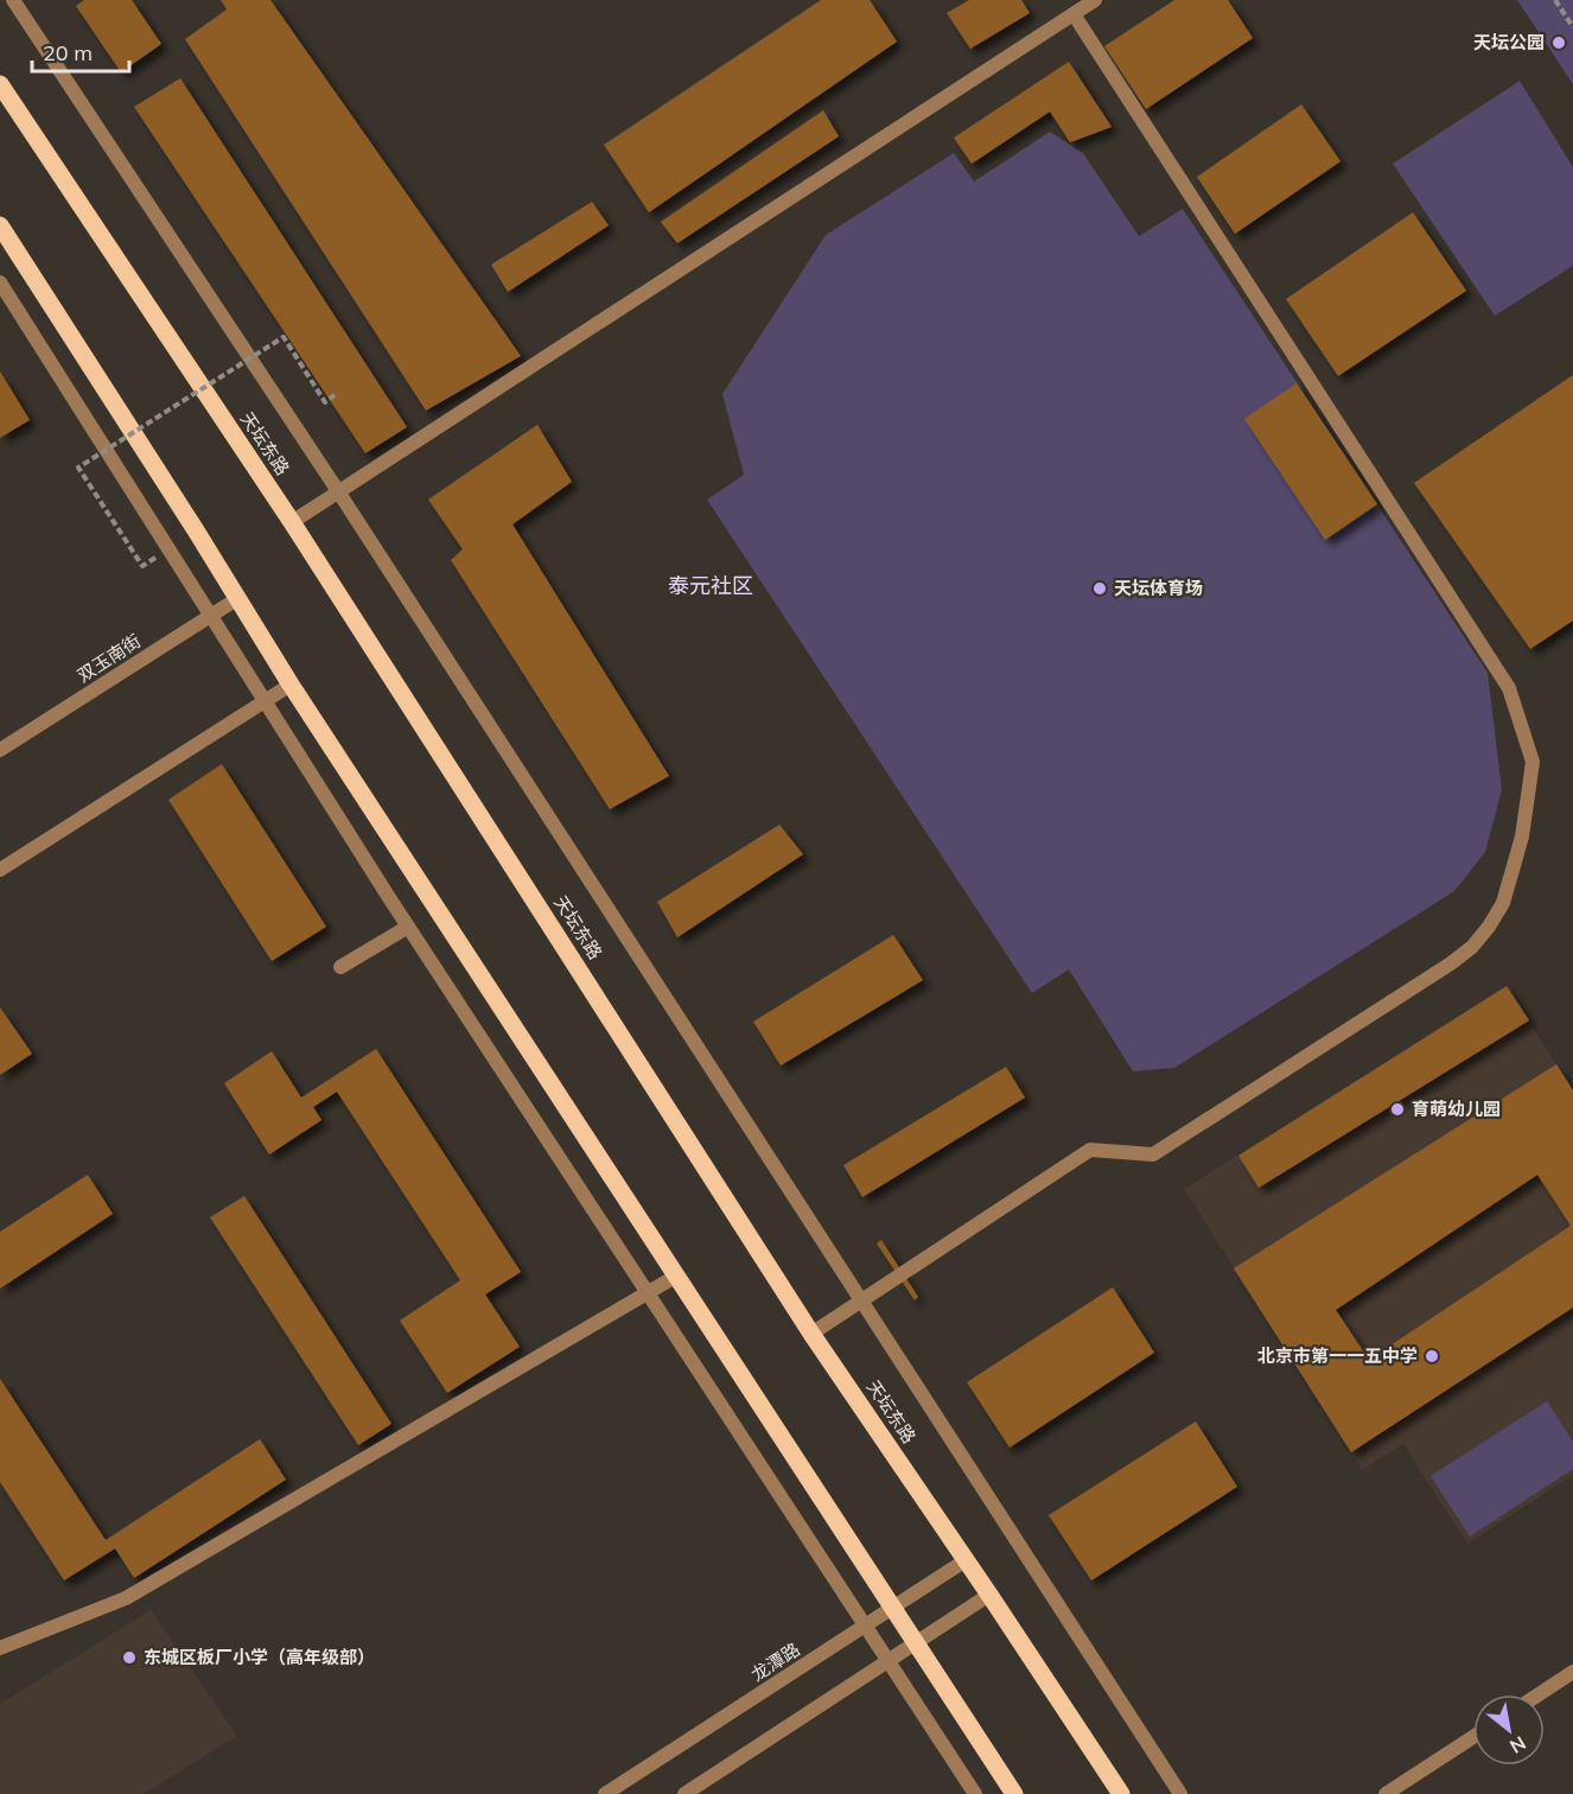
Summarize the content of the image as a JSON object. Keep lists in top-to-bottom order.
{
  "streets": {
    "main road": ["天坛东路"],
    "street": ["双玉南街", "龙潭路"]
  },
  "crossings": [
    ["天坛东路", "龙潭路"]
  ],
  "districts": ["泰元社区"],
  "places": [
    "天坛公园",
    "天坛体育场",
    "育萌幼儿园",
    "北京市第一一五中学",
    "东城区板厂小学（高年级部）"
  ],
  "scale_bar": "20 m",
  "north": "bottom right"
}
